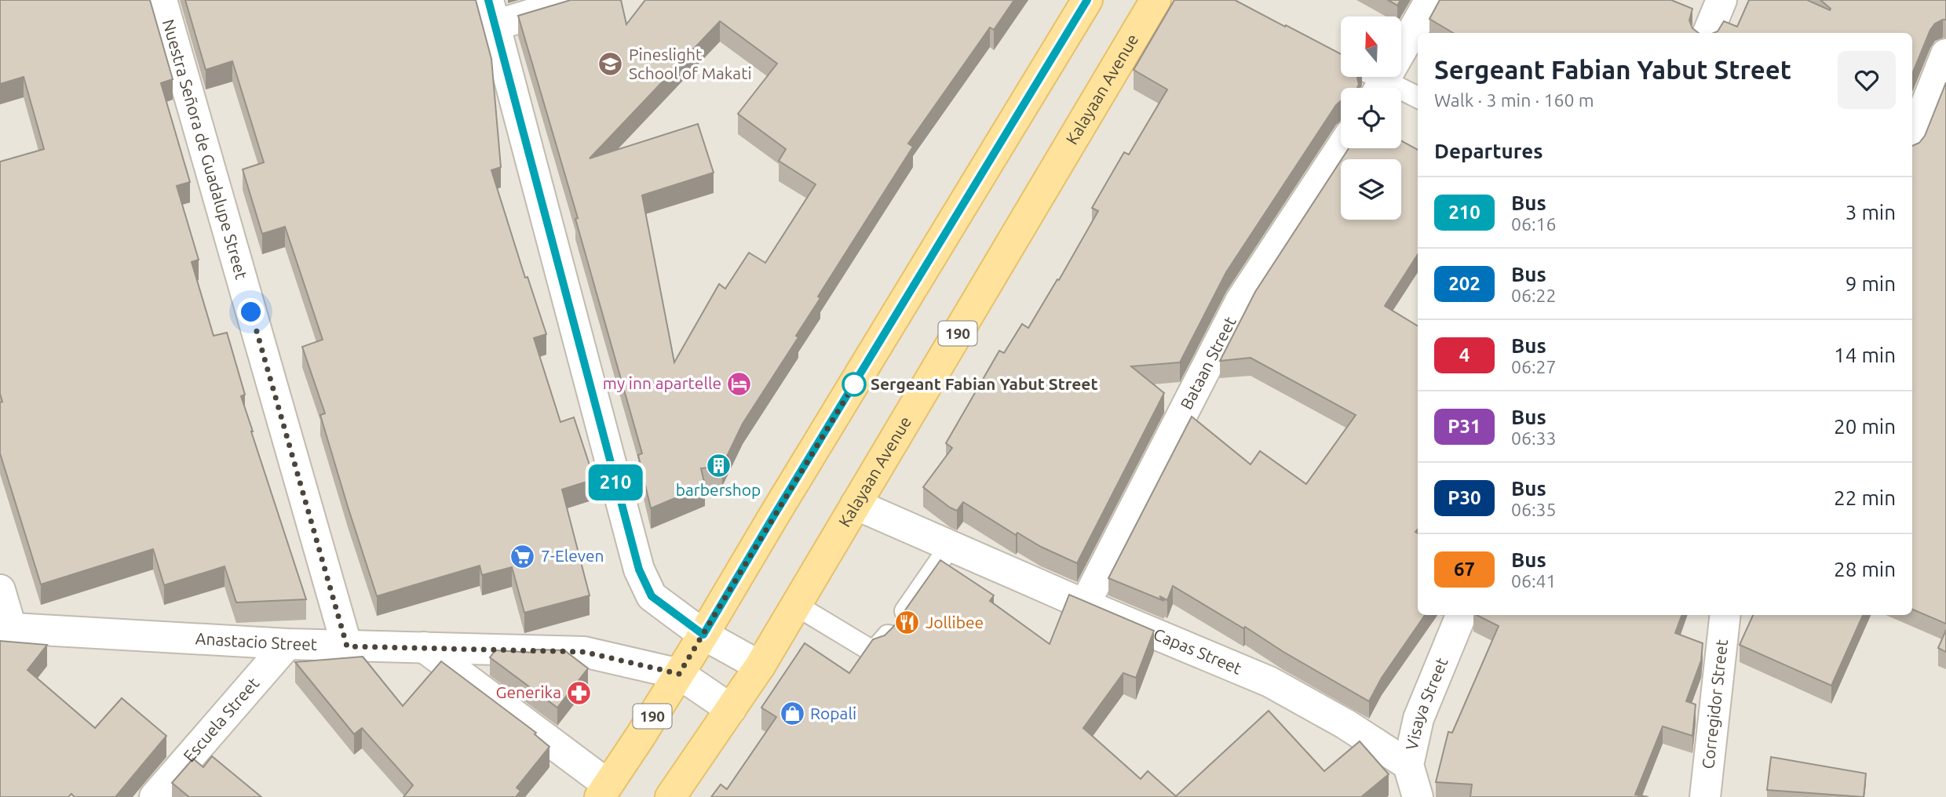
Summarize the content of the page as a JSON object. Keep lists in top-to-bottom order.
{
  "streets": {
    "main road": ["Kalayaan Avenue", "190"],
    "street": [
      "Nuestra Señora de Guadalupe Street",
      "Bataan Street",
      "Anastacio Street",
      "Capas Street",
      "Visaya Street",
      "Corregidor Street",
      "Escuela Street"
    ]
  },
  "crossings": [
    ["Kalayaan Avenue", "Anastacio Street"],
    ["Kalayaan Avenue", "Capas Street"],
    ["Nuestra Señora de Guadalupe Street", "Anastacio Street"],
    ["190", "Anastacio Street"],
    ["Bataan Street", "Capas Street"],
    ["Anastacio Street", "Escuela Street"],
    ["Capas Street", "Visaya Street"]
  ],
  "places": {
    "school or university": ["Pineslight School of Makati"],
    "hotel": ["my inn apartelle"],
    "other": ["Sergeant Fabian Yabut Street"],
    "building": ["barbershop"],
    "supermarket": ["7-Eleven"],
    "restaurant": ["Jollibee"],
    "pharmacy": ["Generika"],
    "shop": ["Ropali"]
  },
  "lines": ["bus line 210"],
  "north": "top",
  "page": {
    "on_map": "210",
    "heading": [
      ["Sergeant Fabian Yabut Street", "Walk · 3 min · 160 m"],
      "Departures"
    ],
    "list": [
      {
        "mark": "210",
        "name": "Bus",
        "note": "06:16",
        "value": "3 min"
      },
      {
        "mark": "202",
        "name": "Bus",
        "note": "06:22",
        "value": "9 min"
      },
      {
        "mark": "4",
        "name": "Bus",
        "note": "06:27",
        "value": "14 min"
      },
      {
        "mark": "P31",
        "name": "Bus",
        "note": "06:33",
        "value": "20 min"
      },
      {
        "mark": "P30",
        "name": "Bus",
        "note": "06:35",
        "value": "22 min"
      },
      {
        "mark": "67",
        "name": "Bus",
        "note": "06:41",
        "value": "28 min"
      }
    ]
  }
}
